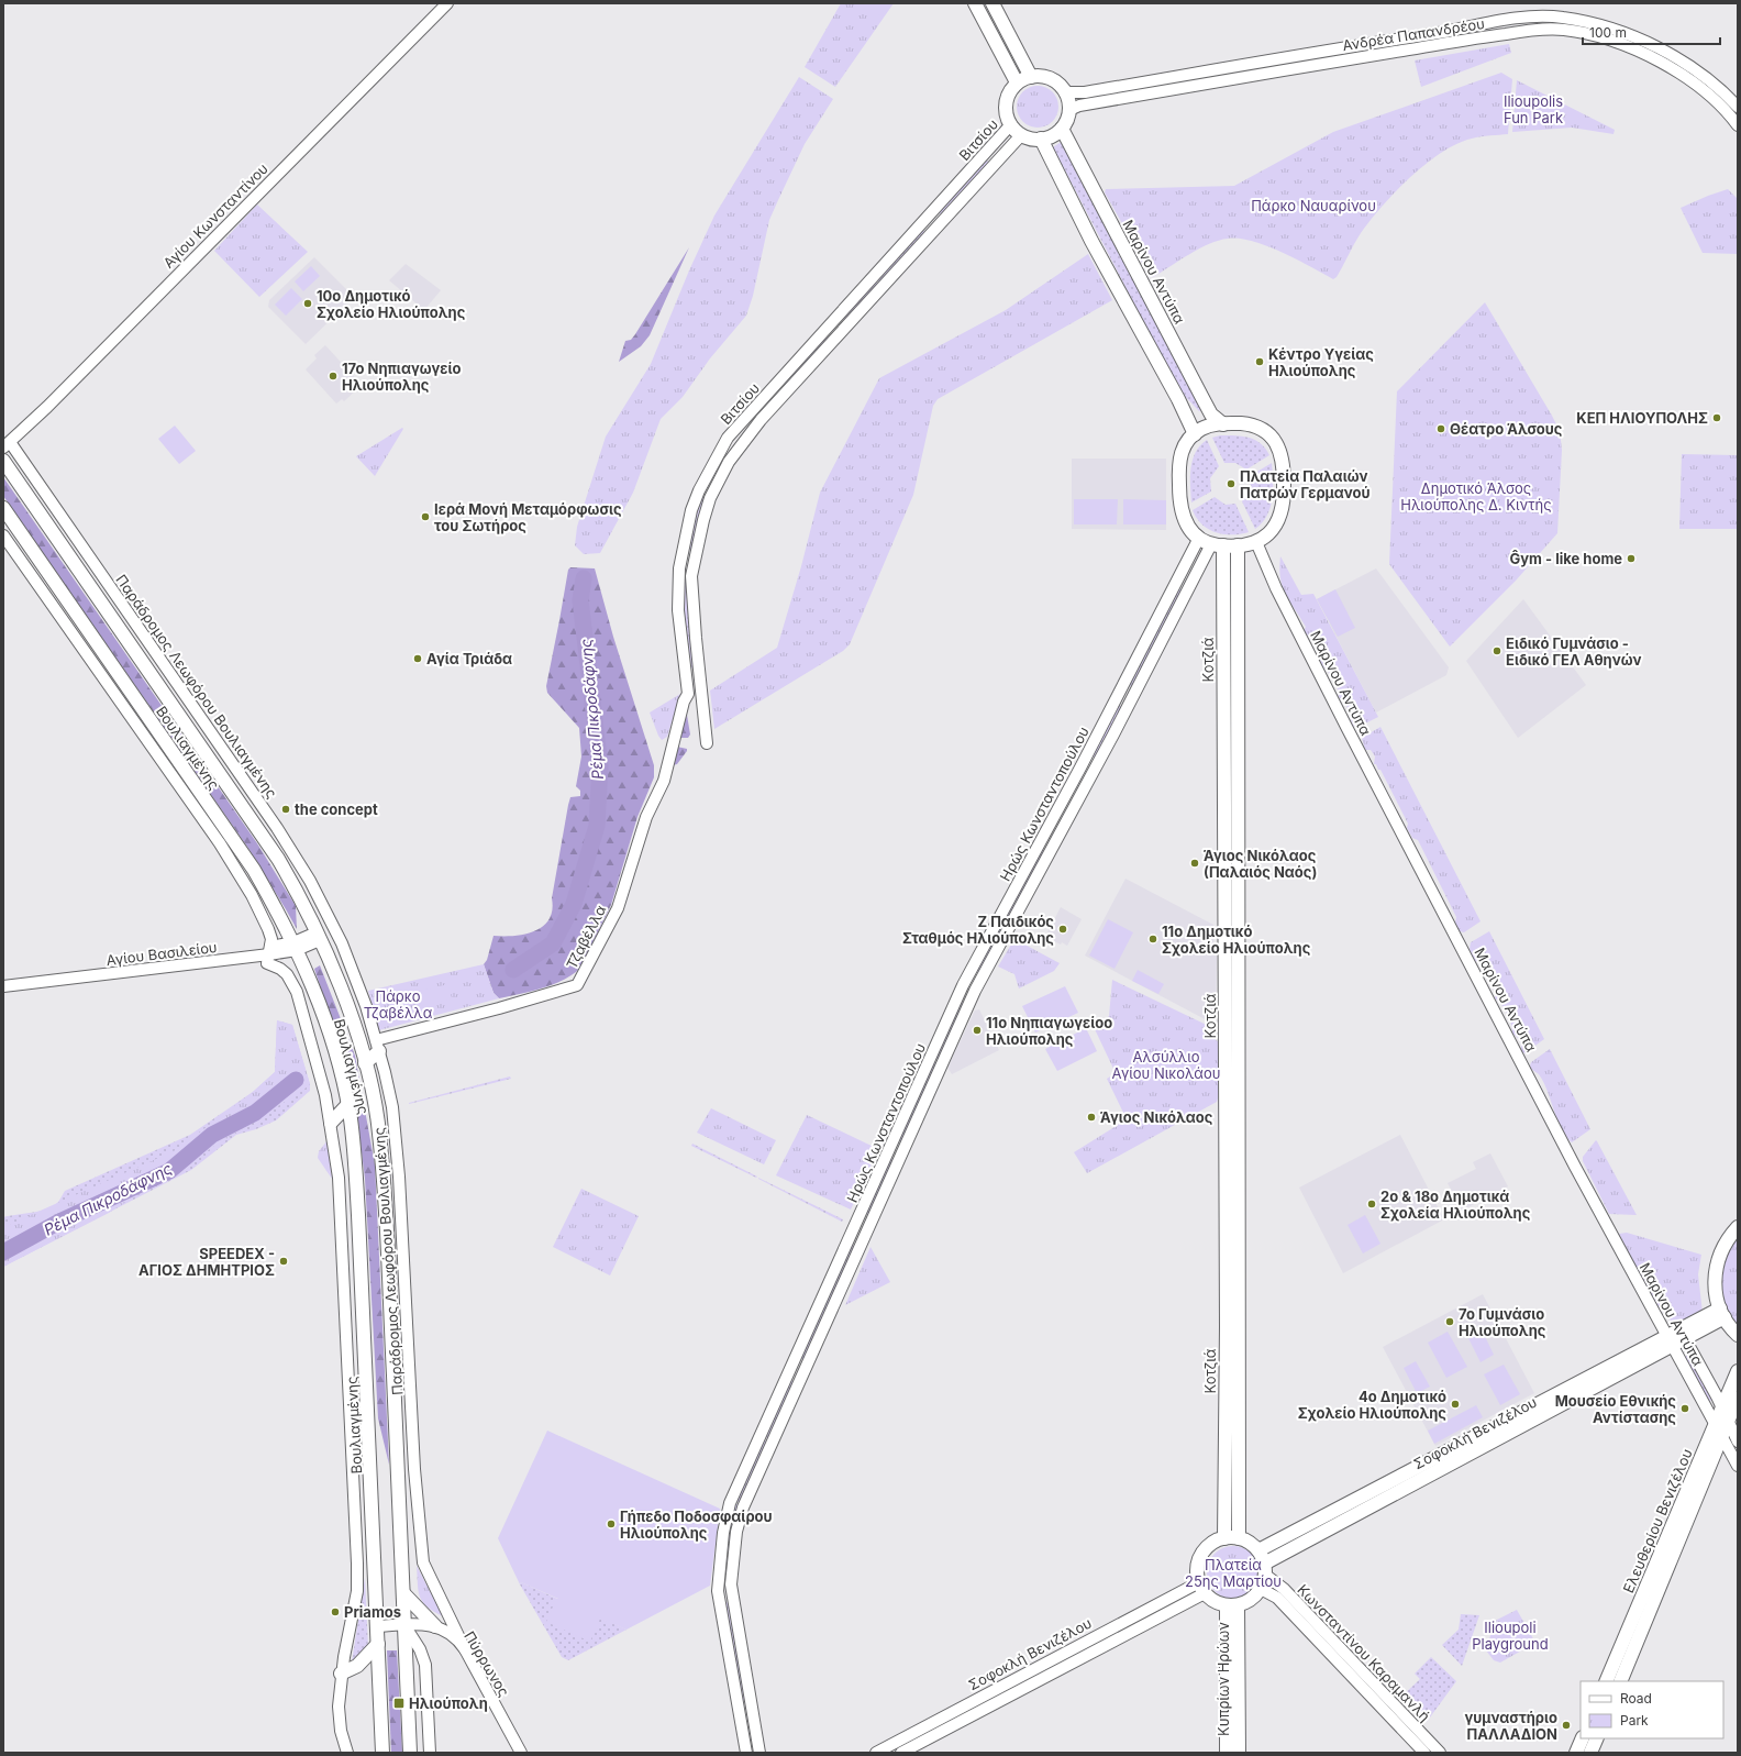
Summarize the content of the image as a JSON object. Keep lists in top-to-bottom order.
{
  "streets": {
    "main road": [
      "Μαρίνου Αντύπα",
      "Κοτζιά",
      "Βουλιαγμένης",
      "Σοφοκλή Βενιζέλου",
      "Ελευθερίου Βενιζέλου",
      "Κυπρίων Ηρώων"
    ],
    "street": [
      "Ανδρέα Παπανδρέου",
      "Βιτσίου",
      "Αγίου Κωνσταντίνου",
      "Παράδρομος Λεωφόρου Βουλιαγμένης",
      "Ηρώς Κωνσταντοπούλου",
      "Τζαβέλλα",
      "Αγίου Βασιλείου",
      "Κωνσταντίνου Καραμανλή",
      "Πύρρωνος"
    ]
  },
  "crossings": [
    ["Ανδρέα Παπανδρέου", "Βιτσίου"],
    ["Ανδρέα Παπανδρέου", "Μαρίνου Αντύπα"],
    ["Βιτσίου", "Μαρίνου Αντύπα"],
    ["Βιτσίου", "Τζαβέλλα"],
    ["Αγίου Κωνσταντίνου", "Παράδρομος Λεωφόρου Βουλιαγμένης"],
    ["Μαρίνου Αντύπα", "Κοτζιά"],
    ["Μαρίνου Αντύπα", "Ηρώς Κωνσταντοπούλου"],
    ["Μαρίνου Αντύπα", "Σοφοκλή Βενιζέλου"],
    ["Μαρίνου Αντύπα", "Ελευθερίου Βενιζέλου"],
    ["Κοτζιά", "Ηρώς Κωνσταντοπούλου"],
    ["Κοτζιά", "Σοφοκλή Βενιζέλου"],
    ["Κοτζιά", "Κωνσταντίνου Καραμανλή"],
    ["Κοτζιά", "Κυπρίων Ηρώων"],
    ["Παράδρομος Λεωφόρου Βουλιαγμένης", "Τζαβέλλα"],
    ["Παράδρομος Λεωφόρου Βουλιαγμένης", "Πύρρωνος"],
    ["Βουλιαγμένης", "Αγίου Βασιλείου"],
    ["Βουλιαγμένης", "Πύρρωνος"],
    ["Σοφοκλή Βενιζέλου", "Κωνσταντίνου Καραμανλή"],
    ["Σοφοκλή Βενιζέλου", "Κυπρίων Ηρώων"],
    ["Κωνσταντίνου Καραμανλή", "Κυπρίων Ηρώων"]
  ],
  "water": ["Ρέμα Πικροδάφνης"],
  "parks": [
    "Ilioupolis Fun Park",
    "Πάρκο Ναυαρίνου",
    "Δημοτικό Άλσος Ηλιούπολης Δ. Κιντής",
    "Πάρκο Τζαβέλλα",
    "Αλσύλλιο Αγίου Νικολάου",
    "Πλατεία 25ης Μαρτίου",
    "Ilioupoli Playground"
  ],
  "places": {
    "other": [
      "10ο Δημοτικό Σχολείο Ηλιούπολης",
      "Κέντρο Υγείας Ηλιούπολης",
      "17ο Νηπιαγωγείο Ηλιούπολης",
      "ΚΕΠ ΗΛΙΟΥΠΟΛΗΣ",
      "Θέατρο Άλσους",
      "Πλατεία Παλαιών Πατρών Γερμανού",
      "Ιερά Μονή Μεταμόρφωσις του Σωτήρος",
      "Ĝym - like home",
      "Ειδικό Γυμνάσιο - Ειδικό ΓΕΛ Αθηνών",
      "Αγία Τριάδα",
      "the concept",
      "Άγιος Νικόλαος (Παλαιός Ναός)",
      "Ζ Παιδικός Σταθμός Ηλιούπολης",
      "11ο Δημοτικό Σχολείο Ηλιούπολης",
      "11ο Νηπιαγωγείοο Ηλιούπολης",
      "Άγιος Νικόλαος",
      "2ο & 18ο Δημοτικά Σχολεία Ηλιούπολης",
      "SPEEDEX - ΑΓΙΟΣ ΔΗΜΗΤΡΙΟΣ",
      "7ο Γυμνάσιο Ηλιούπολης",
      "4ο Δημοτικό Σχολείο Ηλιούπολης",
      "Μουσείο Εθνικής Αντίστασης",
      "Γήπεδο Ποδοσφαίρου Ηλιούπολης",
      "Priamos",
      "γυμναστήριο ΠΑΛΛΑΔΙΟΝ"
    ],
    "transit": ["Ηλιούπολη"]
  },
  "legend": ["Road", "Park"],
  "scale_bar": "100 m"
}
